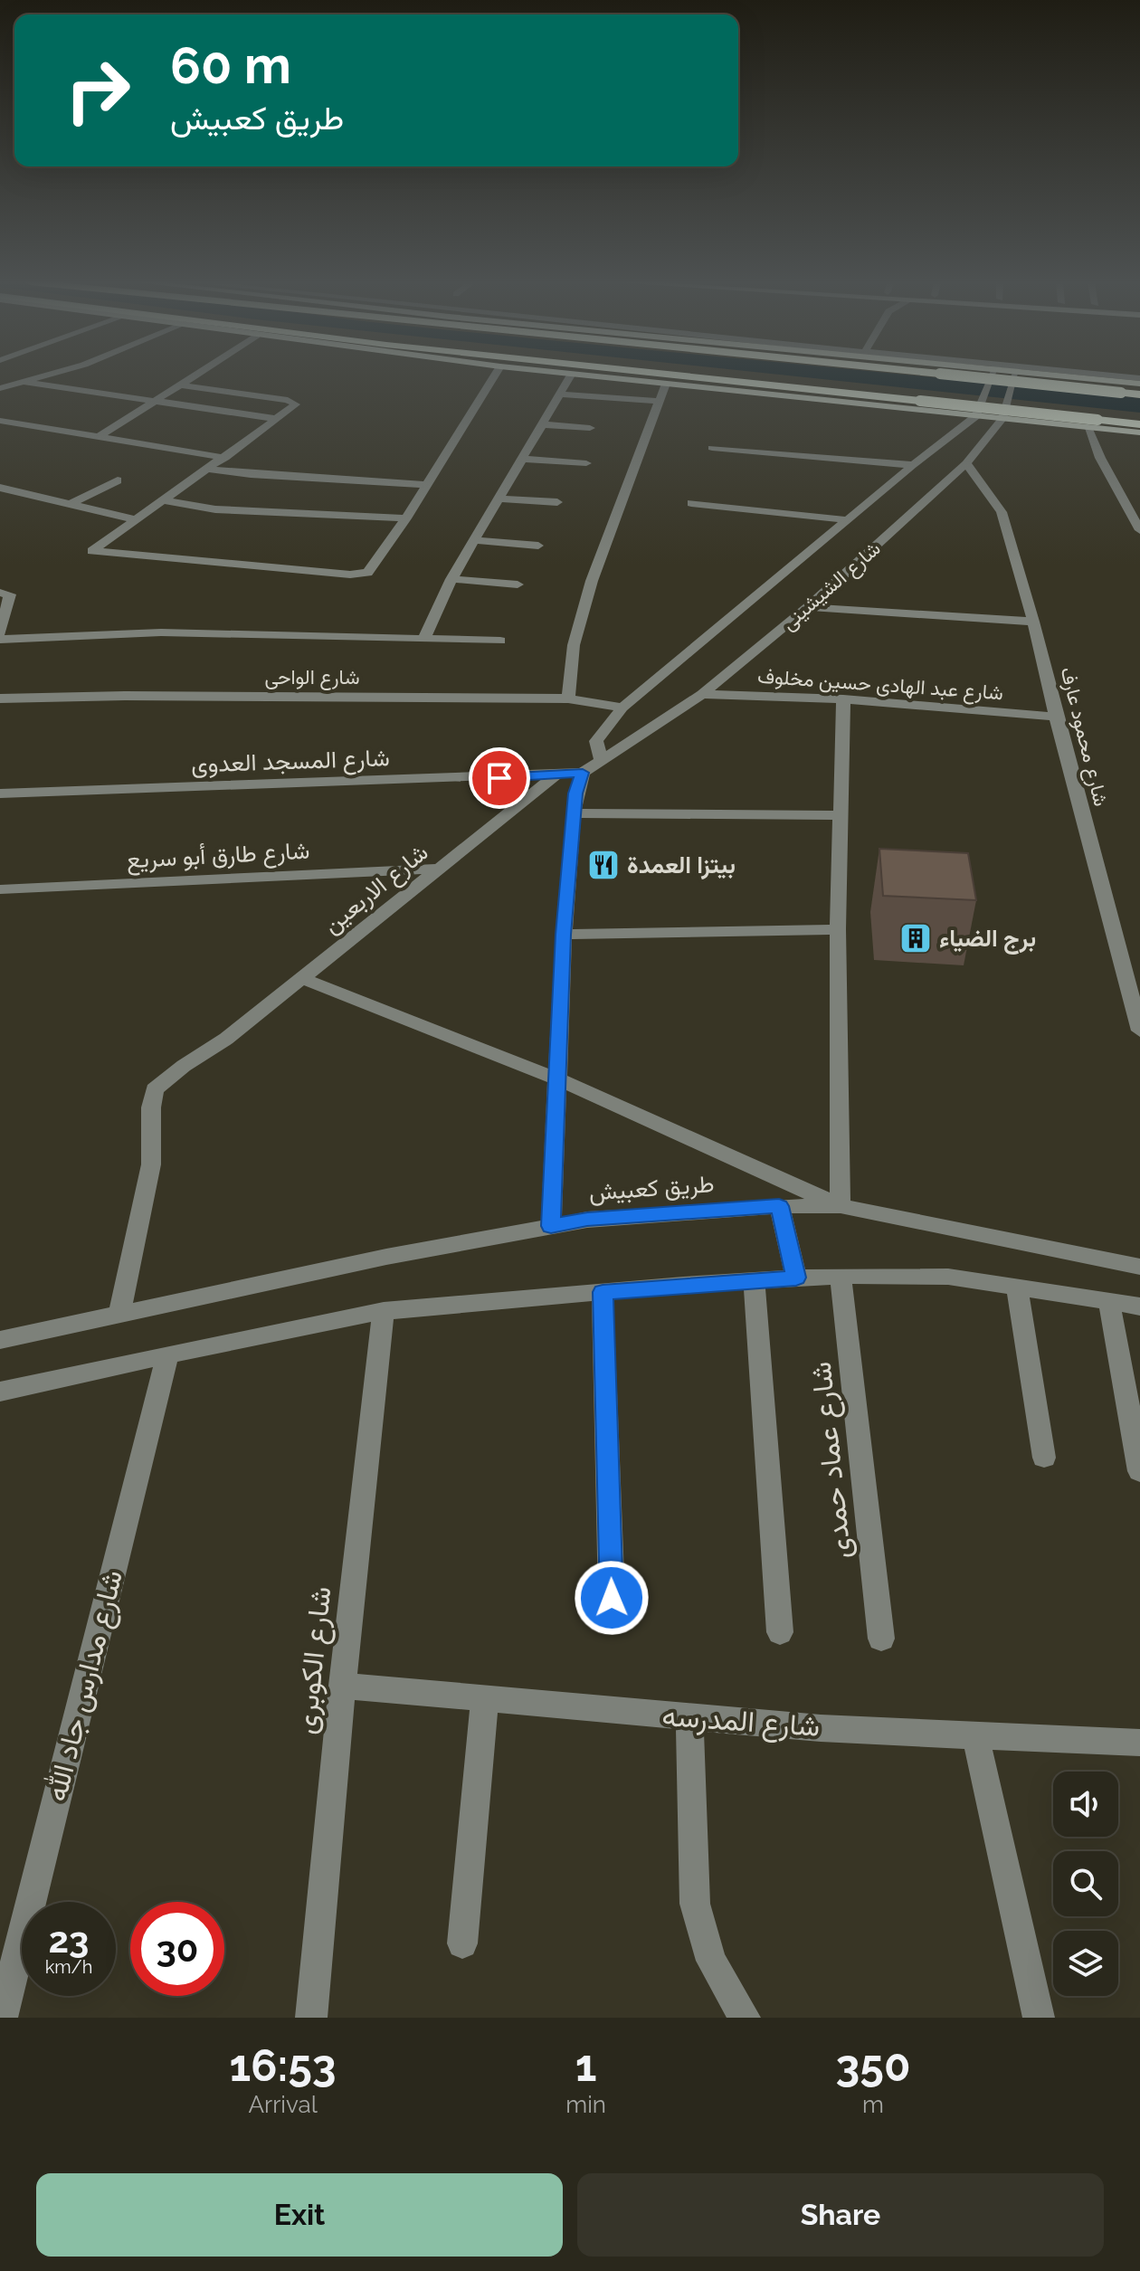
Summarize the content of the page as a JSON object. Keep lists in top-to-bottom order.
{
  "streets": {
    "street": [
      "شارع الشيشينى",
      "شارع الواحى",
      "شارع عبد الهادى حسين مخلوف",
      "شارع محمود عارف",
      "شارع المسجد العدوى",
      "شارع طارق أبو سريع",
      "شارع الاربعين",
      "طريق كعبيش",
      "شارع عماد حمدى",
      "شارع الكوبرى",
      "شارع مدارس جاد الله",
      "شارع المدرسه"
    ]
  },
  "crossings": [
    ["شارع الشيشينى", "شارع الواحى"],
    ["شارع الشيشينى", "شارع عبد الهادى حسين مخلوف"],
    ["شارع الشيشينى", "شارع محمود عارف"],
    ["شارع الشيشينى", "شارع المسجد العدوى"],
    ["شارع عبد الهادى حسين مخلوف", "شارع محمود عارف"],
    ["شارع المسجد العدوى", "شارع الاربعين"],
    ["شارع طارق أبو سريع", "شارع الاربعين"],
    ["شارع الاربعين", "طريق كعبيش"],
    ["شارع الكوبرى", "شارع المدرسه"]
  ],
  "places": {
    "restaurant": ["بيتزا العمدة"],
    "building": ["برج الضياء"]
  },
  "page": {
    "turn": ["60 m", "طريق كعبيش"],
    "speed": "23 km/h",
    "limit": "30",
    "eta": [
      "16:53",
      "Arrival",
      "1",
      "min",
      "350",
      "m"
    ],
    "buttons": ["Exit", "Share"]
  }
}
